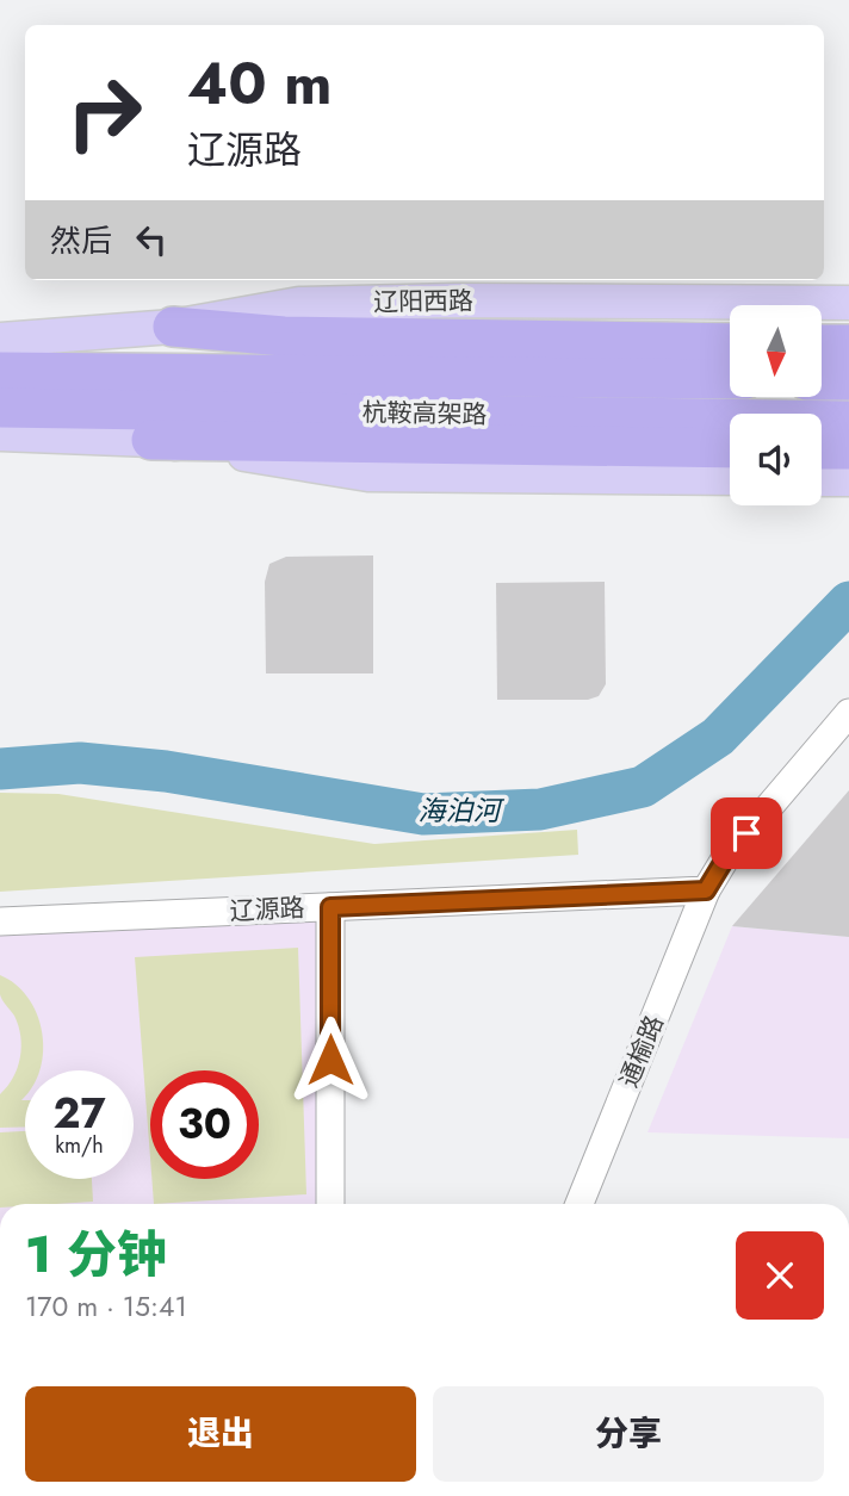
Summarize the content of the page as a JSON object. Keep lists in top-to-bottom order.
{
  "streets": {
    "highway": ["杭鞍高架路"],
    "main road": ["辽阳西路"],
    "street": ["辽源路", "通榆路"]
  },
  "crossings": [
    ["辽源路", "通榆路"]
  ],
  "water": ["海泊河"],
  "north": "bottom",
  "page": {
    "turn": ["40 m", "辽源路"],
    "then": "然后",
    "speed": "27 km/h",
    "limit": "30",
    "heading": ["1 分钟", "170 m · 15:41"],
    "buttons": ["退出", "分享"]
  }
}
